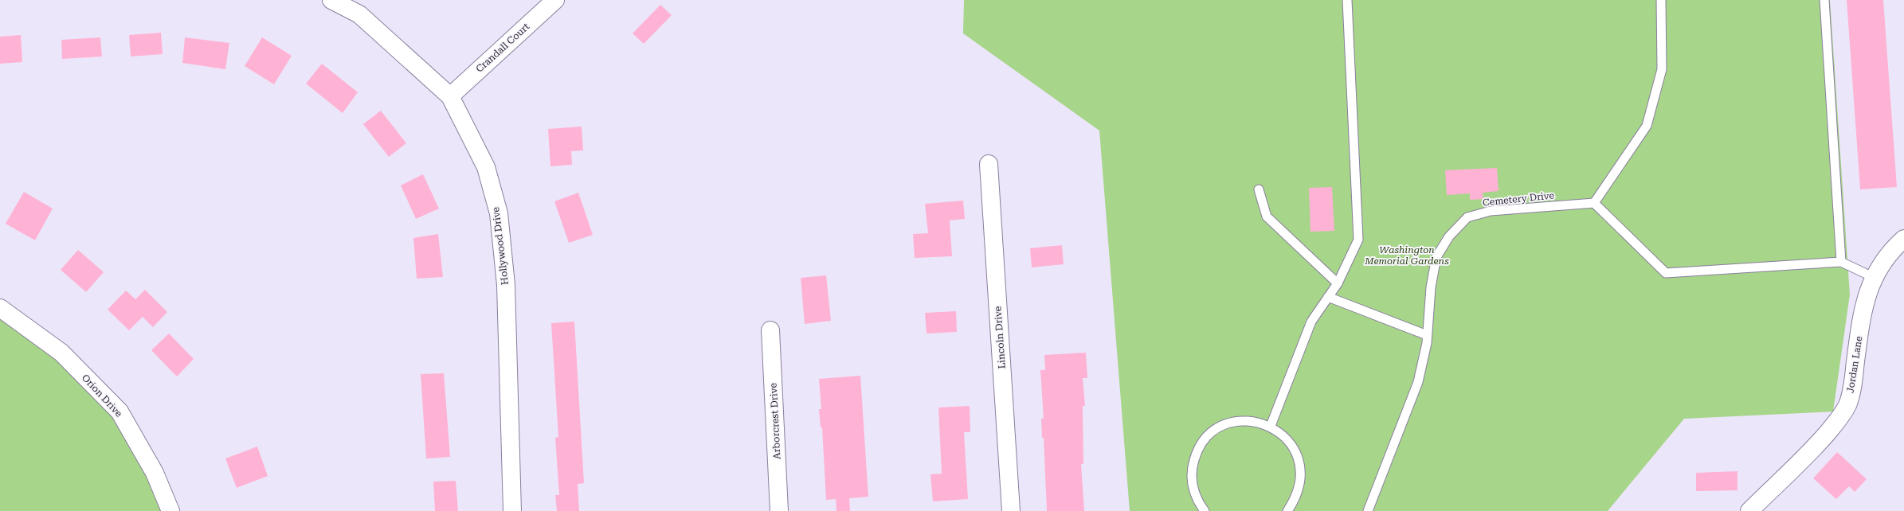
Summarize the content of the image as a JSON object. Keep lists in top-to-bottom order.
{
  "streets": {
    "street": [
      "Crandall Court",
      "Hollywood Drive",
      "Lincoln Drive",
      "Jordan Lane",
      "Orion Drive",
      "Arborcrest Drive"
    ],
    "lane": ["Cemetery Drive"]
  },
  "crossings": [
    ["Crandall Court", "Hollywood Drive"]
  ],
  "parks": ["Washington Memorial Gardens"]
}
